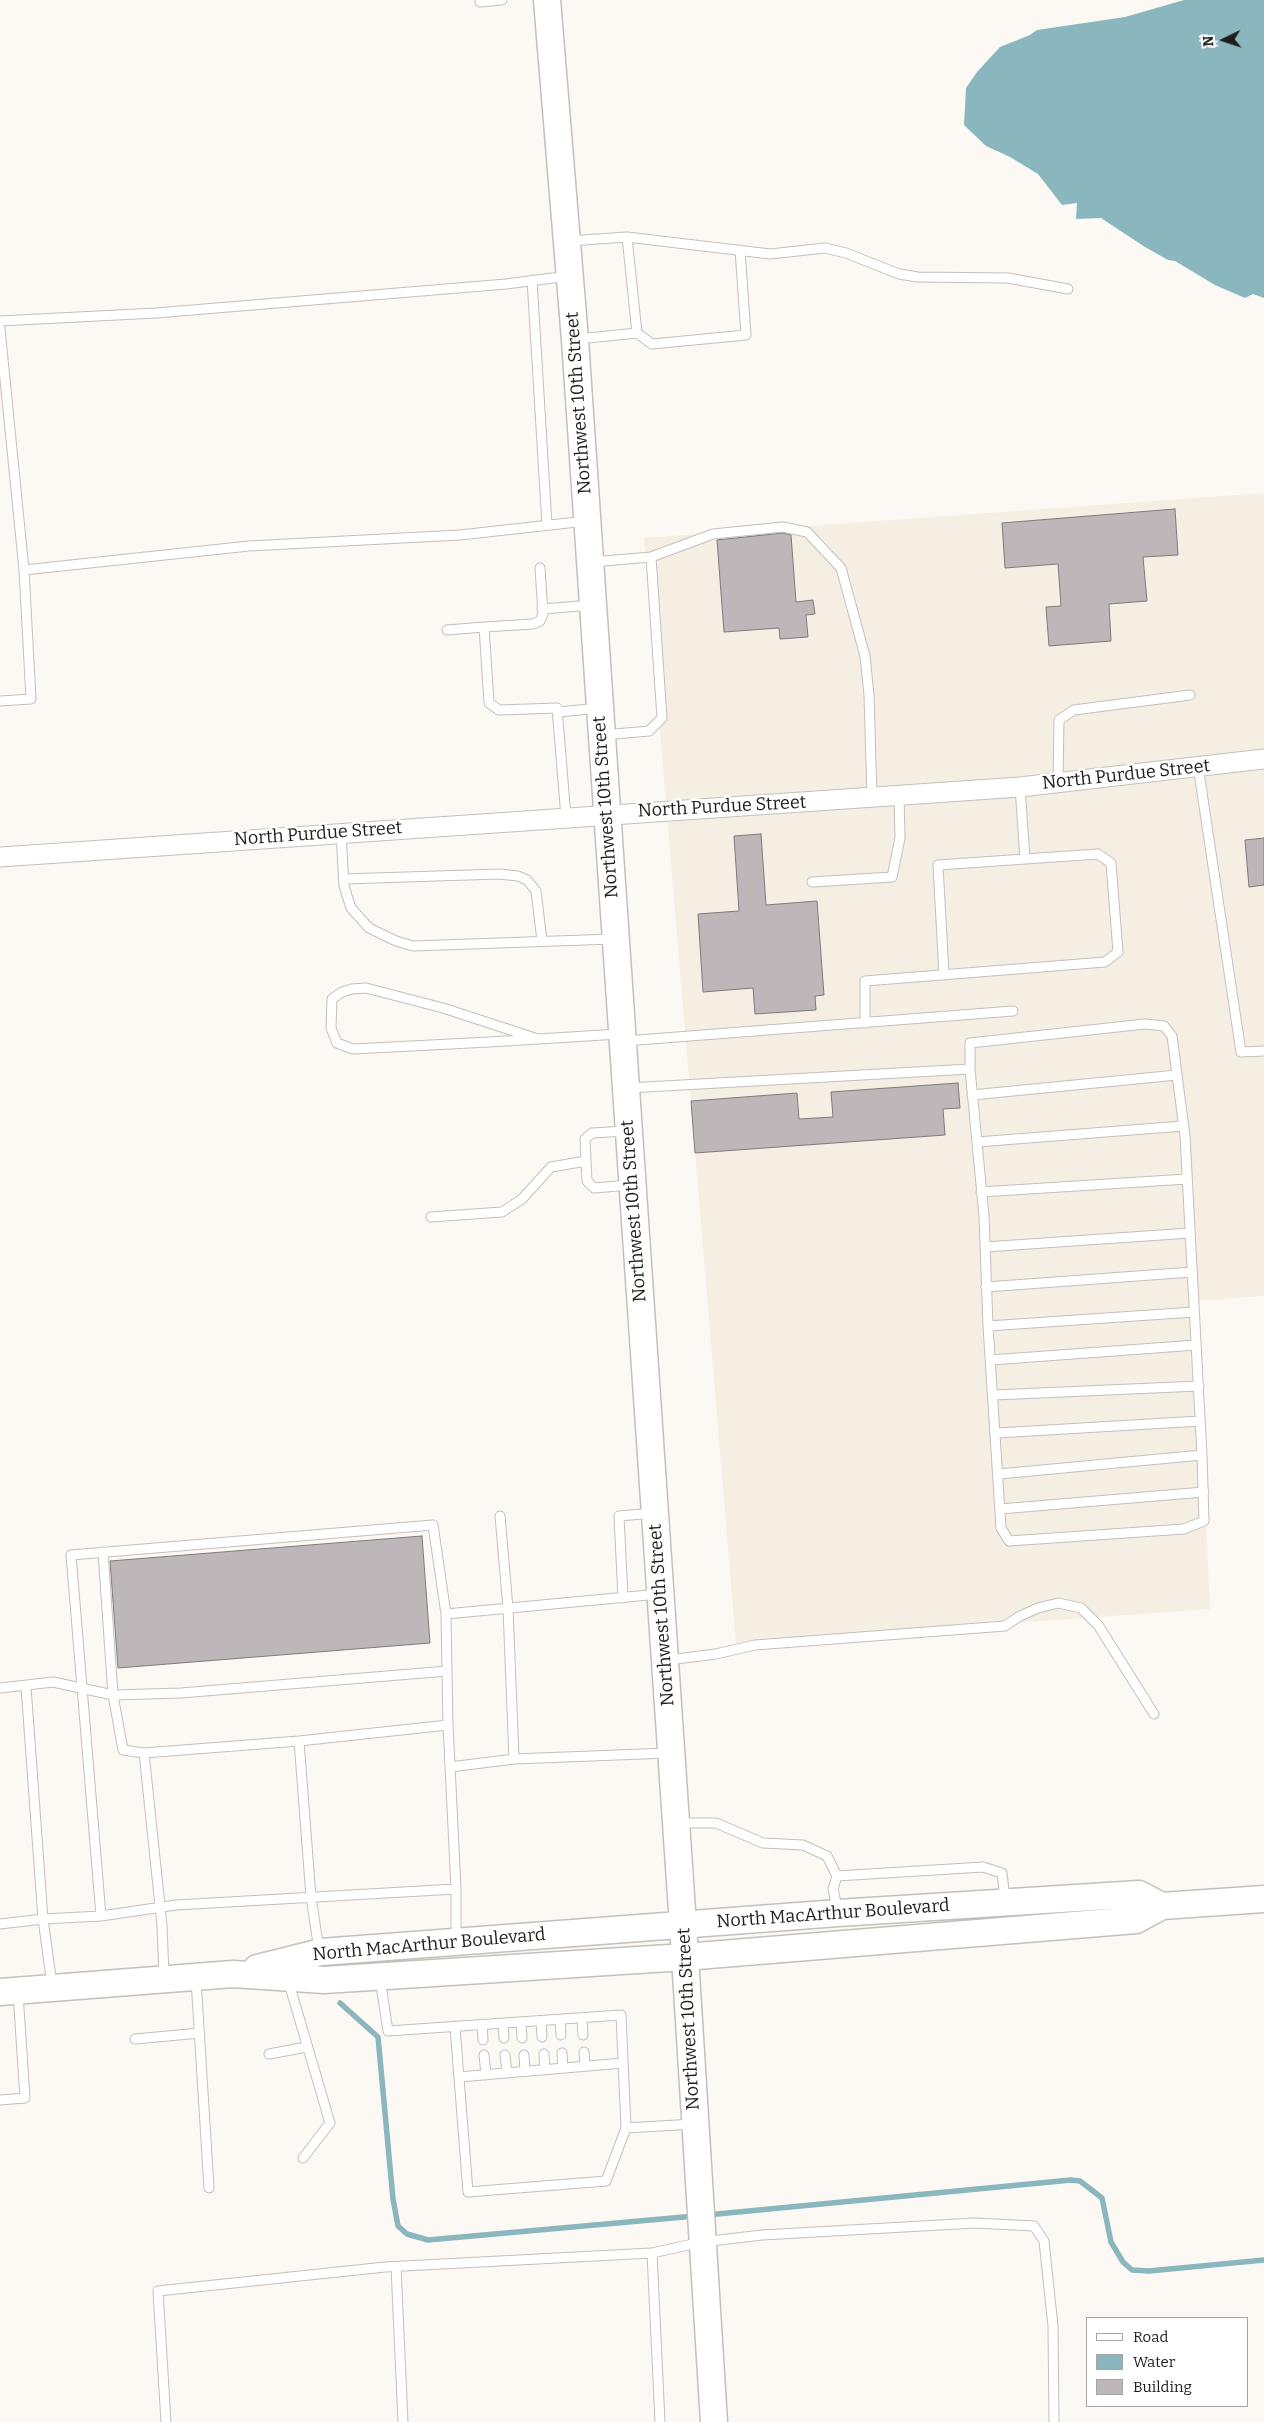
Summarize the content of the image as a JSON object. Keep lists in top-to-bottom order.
{
  "streets": {
    "main road": ["Northwest 10th Street", "North MacArthur Boulevard"],
    "street": ["North Purdue Street"]
  },
  "crossings": [
    ["Northwest 10th Street", "North Purdue Street"],
    ["Northwest 10th Street", "North MacArthur Boulevard"]
  ],
  "legend": ["Road", "Water", "Building"],
  "north": "left"
}
